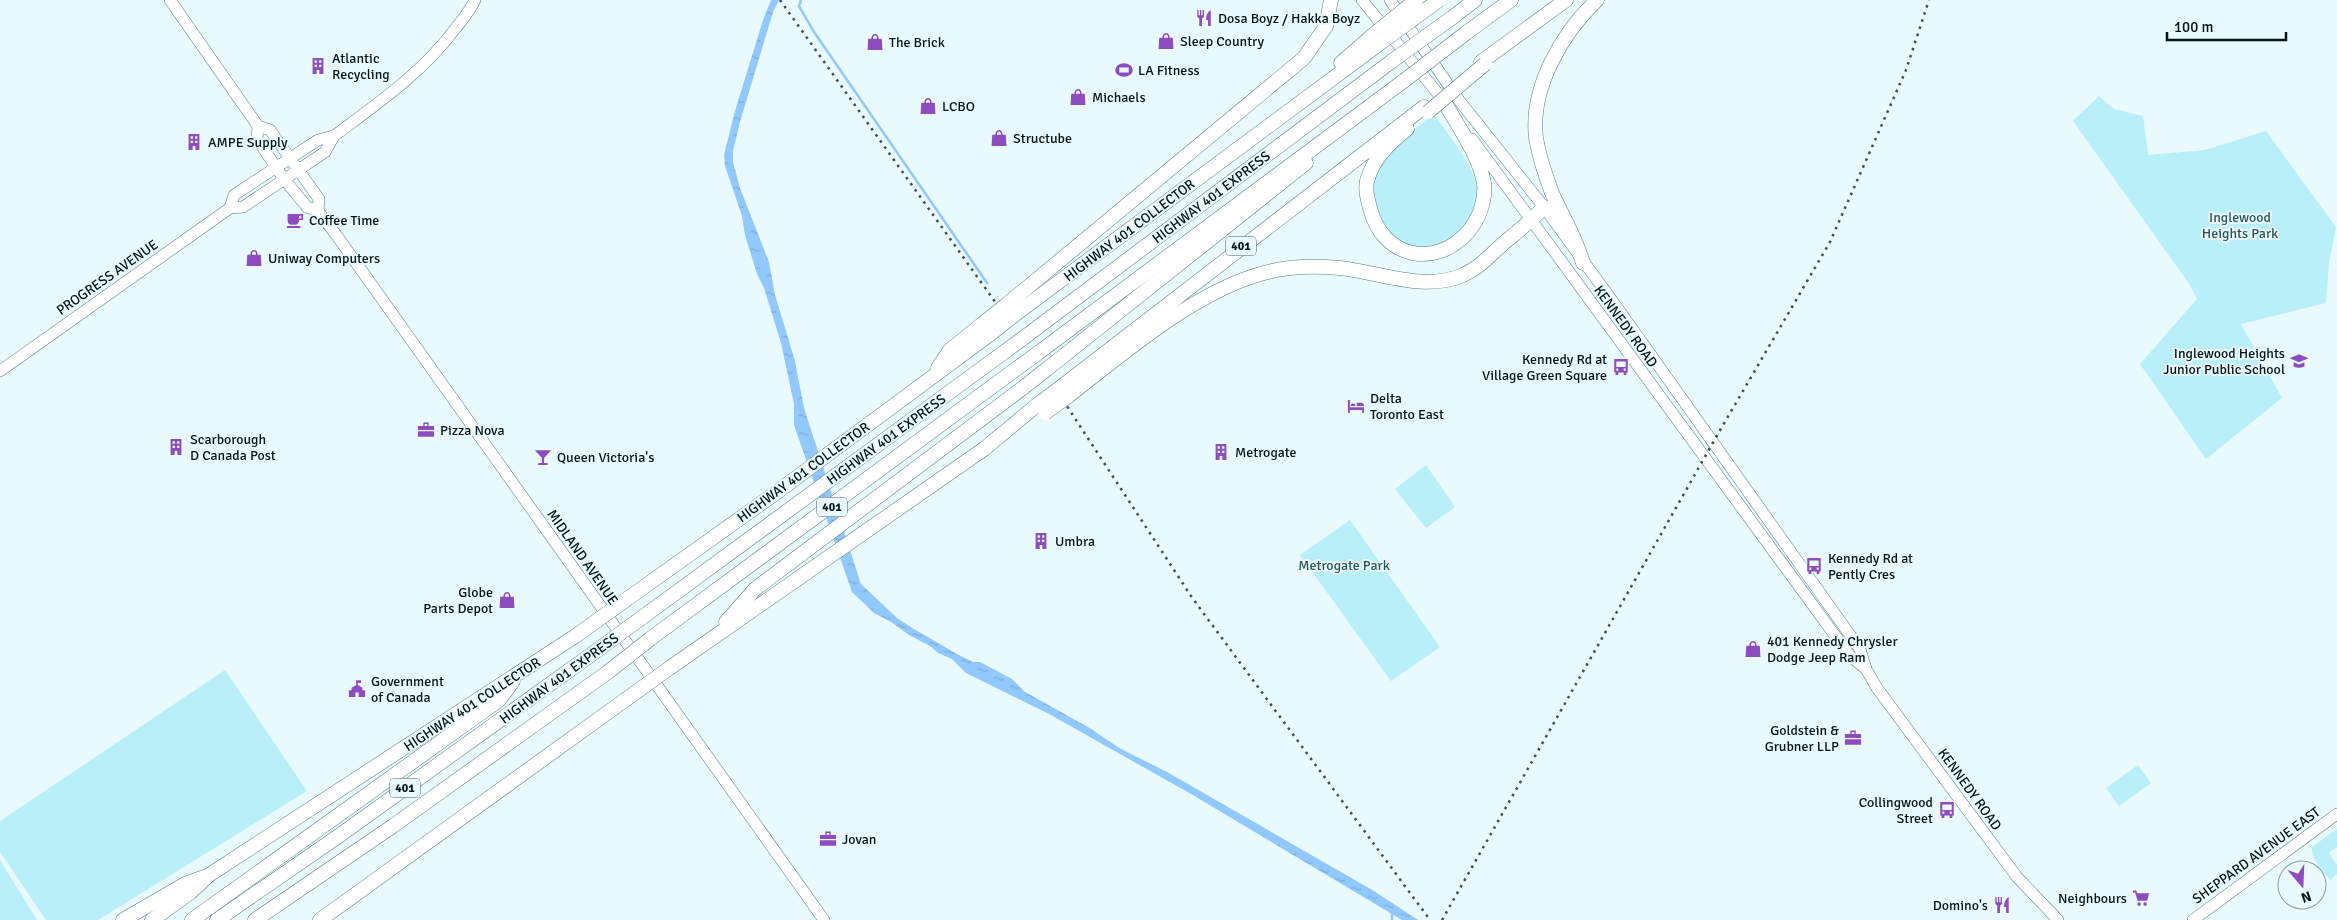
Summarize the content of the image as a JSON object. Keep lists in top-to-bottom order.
{
  "streets": {
    "highway": ["HIGHWAY 401 EXPRESS", "HIGHWAY 401 COLLECTOR", "401"],
    "main road": [
      "PROGRESS AVENUE",
      "KENNEDY ROAD",
      "MIDLAND AVENUE",
      "SHEPPARD AVENUE EAST"
    ]
  },
  "crossings": [
    ["PROGRESS AVENUE", "MIDLAND AVENUE"]
  ],
  "parks": ["Inglewood Heights Park", "Metrogate Park"],
  "places": {
    "restaurant": ["Dosa Boyz / Hakka Boyz", "Domino's"],
    "shop": [
      "Sleep Country",
      "The Brick",
      "Michaels",
      "LCBO",
      "Structube",
      "Uniway Computers",
      "Globe Parts Depot",
      "401 Kennedy Chrysler Dodge Jeep Ram"
    ],
    "building": [
      "Atlantic Recycling",
      "AMPE Supply",
      "Scarborough D Canada Post",
      "Metrogate",
      "Umbra"
    ],
    "sports": ["LA Fitness"],
    "cafe": ["Coffee Time"],
    "school or university": ["Inglewood Heights Junior Public School"],
    "bus stop": ["Kennedy Rd at Village Green Square", "Kennedy Rd at Pently Cres", "Collingwood Street"],
    "hotel": ["Delta Toronto East"],
    "office": ["Pizza Nova", "Goldstein & Grubner LLP", "Jovan"],
    "bar": ["Queen Victoria's"],
    "public building": ["Government of Canada"],
    "supermarket": ["Neighbours"]
  },
  "scale_bar": "100 m",
  "north": "bottom"
}
